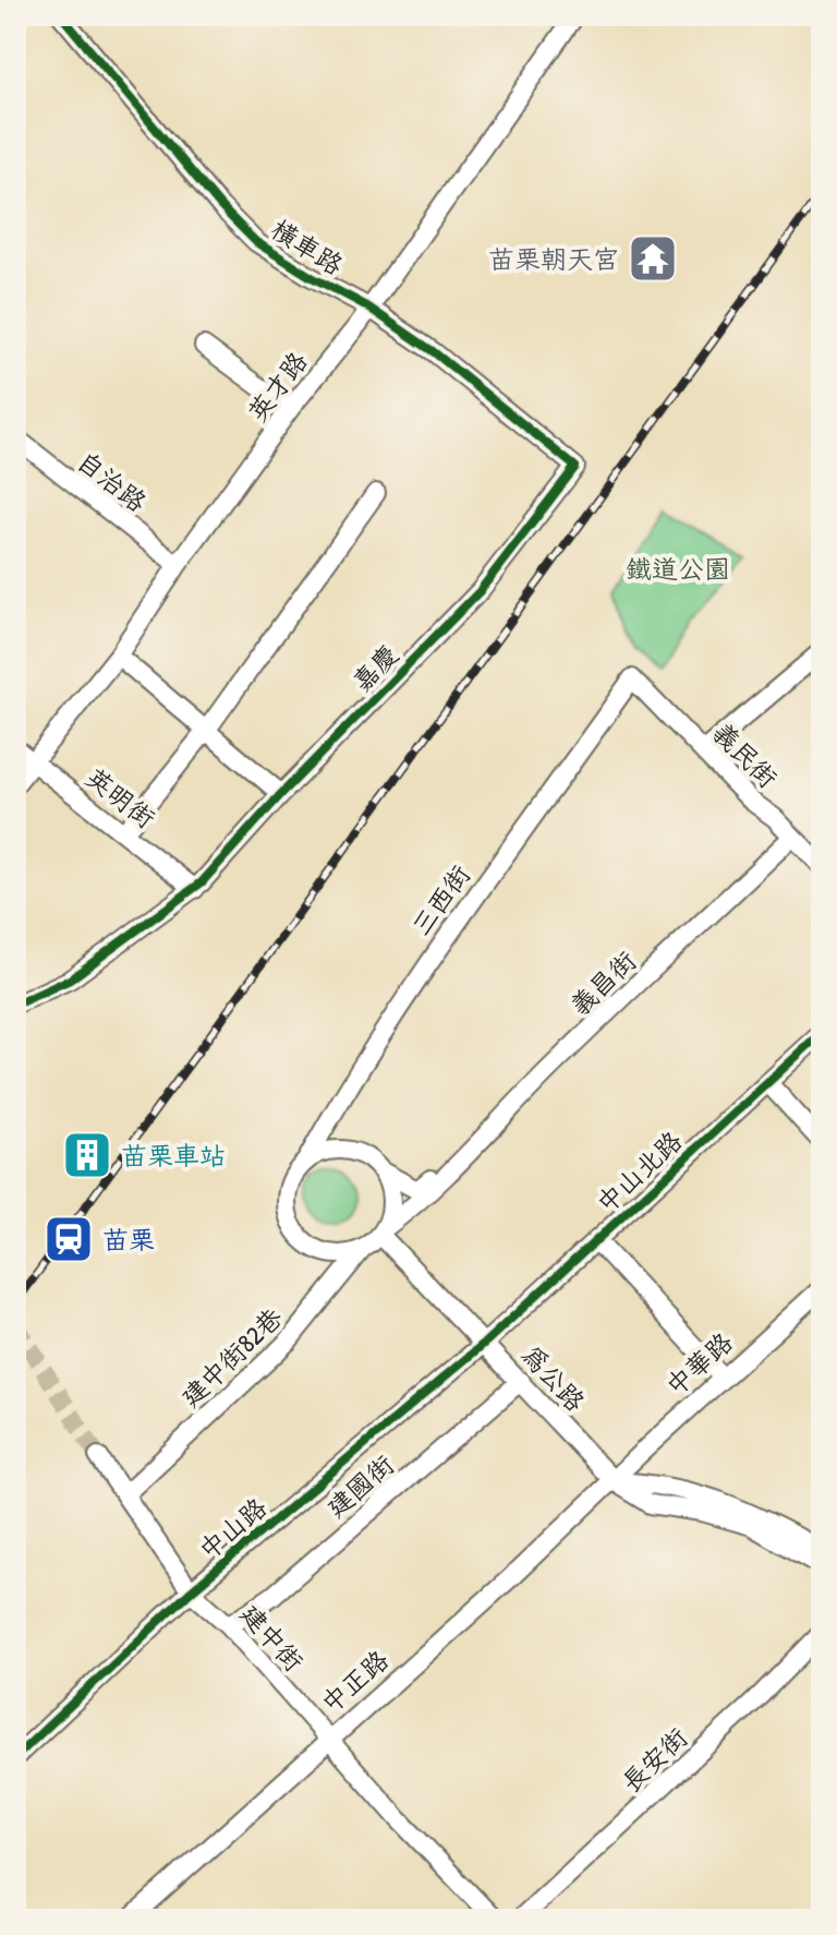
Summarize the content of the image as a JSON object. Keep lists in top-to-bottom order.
{
  "streets": {
    "street": [
      "橫車路",
      "英才路",
      "自治路",
      "嘉慶",
      "義民街",
      "英明街",
      "三西街",
      "義昌街",
      "中山北路",
      "建中街82巷",
      "中華路",
      "為公路",
      "建國街",
      "中山路",
      "建中街",
      "中正路",
      "長安街"
    ]
  },
  "crossings": [
    ["橫車路", "英才路"],
    ["橫車路", "嘉慶"],
    ["英才路", "自治路"],
    ["英才路", "英明街"],
    ["嘉慶", "英明街"],
    ["義民街", "三西街"],
    ["義民街", "義昌街"],
    ["三西街", "義昌街"],
    ["三西街", "建中街82巷"],
    ["三西街", "為公路"],
    ["義昌街", "建中街82巷"],
    ["義昌街", "為公路"],
    ["中山北路", "為公路"],
    ["中山北路", "中山路"],
    ["建中街82巷", "為公路"],
    ["建中街82巷", "建中街"],
    ["中華路", "為公路"],
    ["中華路", "中正路"],
    ["為公路", "建國街"],
    ["為公路", "中山路"],
    ["為公路", "中正路"],
    ["建國街", "建中街"],
    ["中山路", "建中街"],
    ["建中街", "中正路"]
  ],
  "parks": ["鐵道公園"],
  "places": {
    "temple": ["苗栗朝天宮"],
    "building": ["苗栗車站"],
    "station": ["苗栗"]
  }
}
